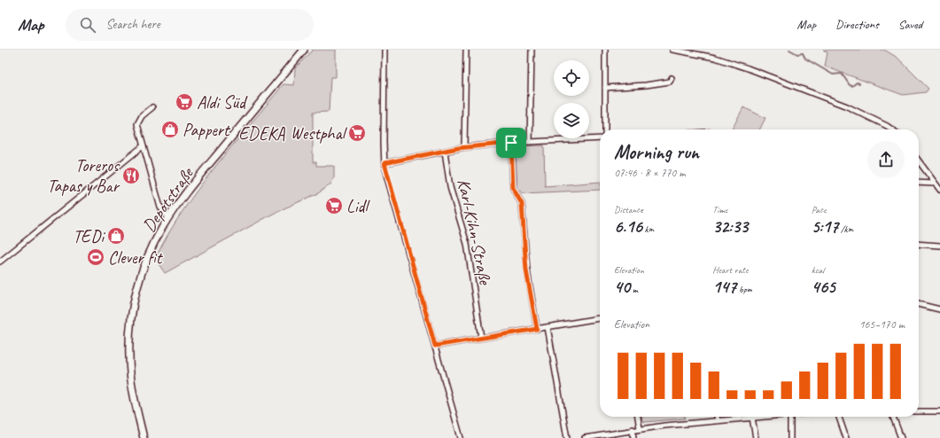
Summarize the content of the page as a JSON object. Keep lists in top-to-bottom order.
{
  "streets": {
    "main road": ["Depotstraße"],
    "street": ["Karl-Kihn-Straße"]
  },
  "places": {
    "supermarket": ["Aldi Süd", "EDEKA Westphal", "Lidl"],
    "shop": ["Pappert", "TEDi"],
    "restaurant": ["Toreros Tapas y Bar"],
    "sports": ["Clever fit"]
  },
  "page": {
    "header": "Map",
    "search": "Search here",
    "nav": ["Map", "Directions", "Saved"],
    "heading": ["Morning run", "07:46 · 8 × 770 m"],
    "stats": [
      ["Distance", "6.16 km"],
      ["Time", "32:33"],
      ["Pace", "5:17 /km"],
      ["Elevation", "40 m"],
      ["Heart rate", "147 bpm"],
      ["kcal", "465"]
    ],
    "chart": ["Elevation", "165–170 m"]
  }
}
